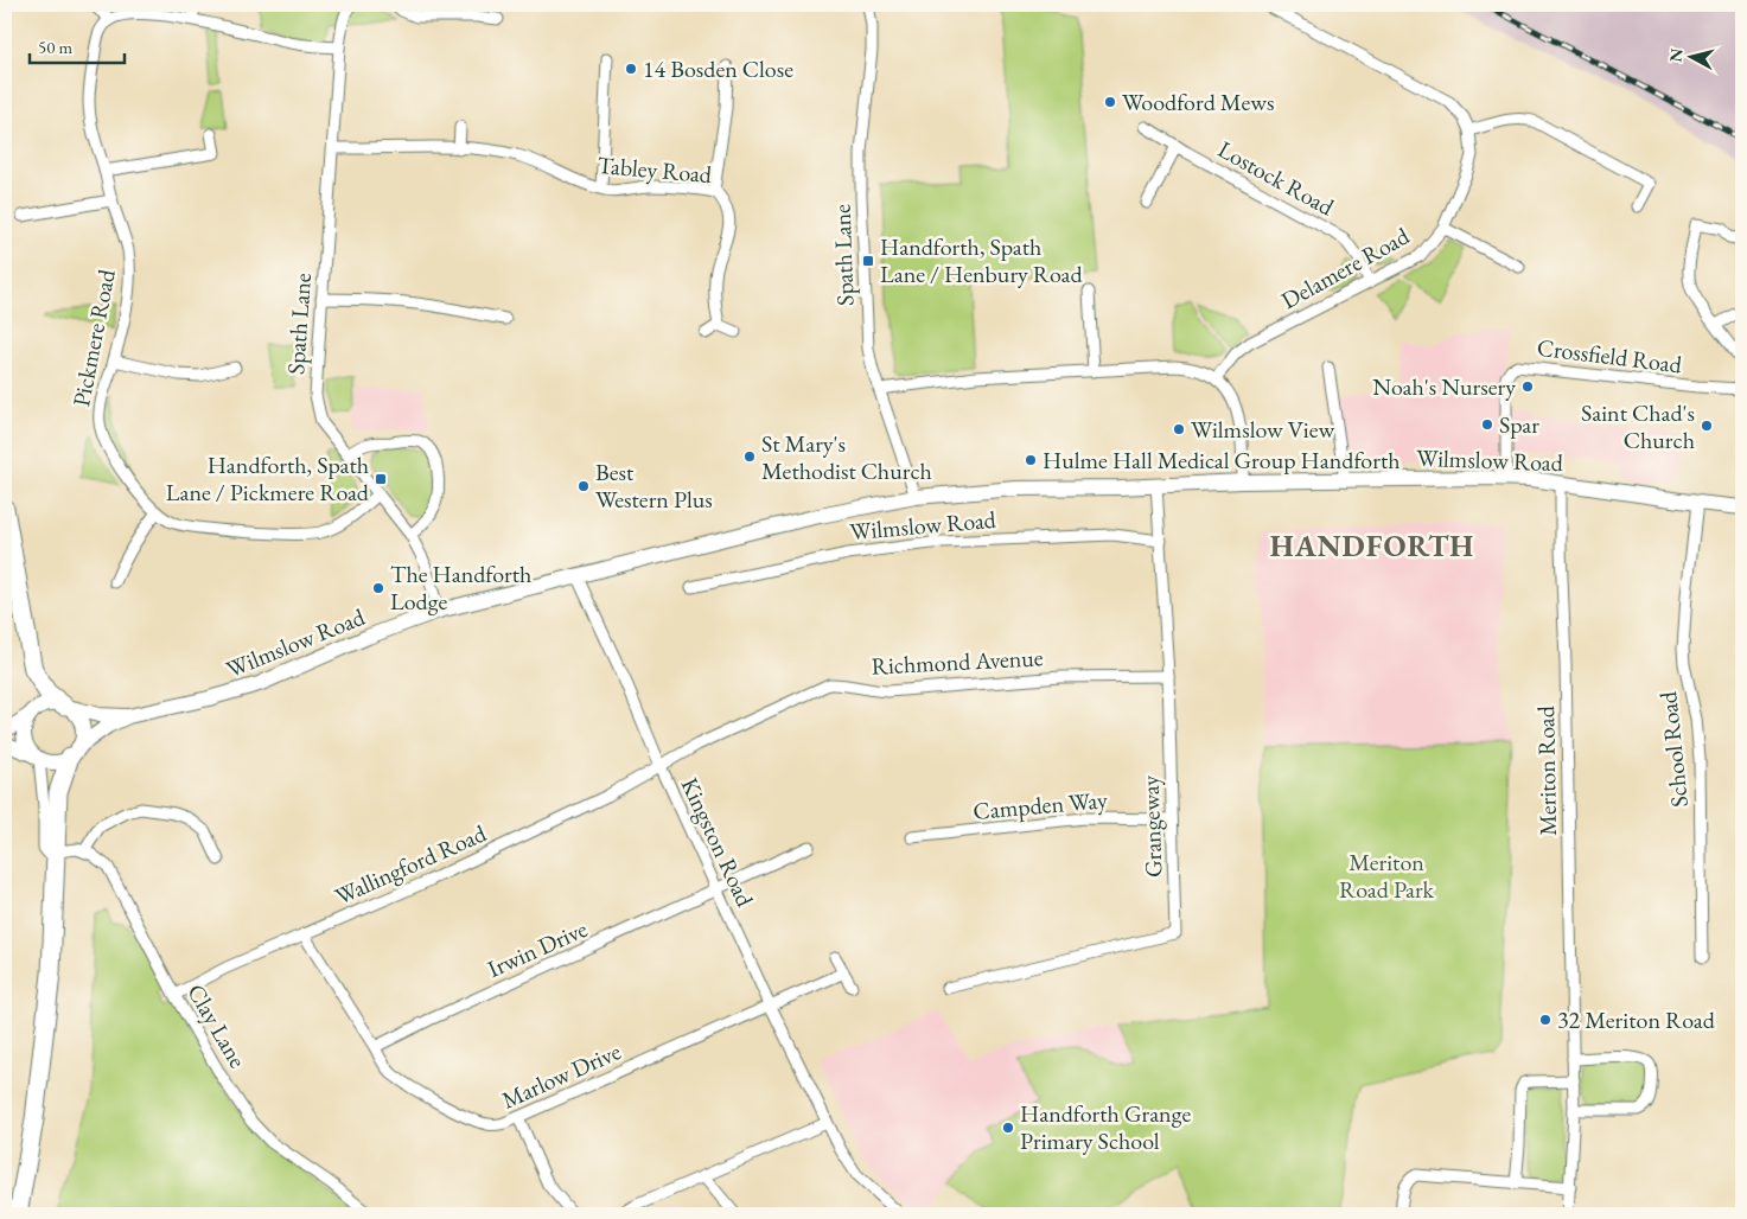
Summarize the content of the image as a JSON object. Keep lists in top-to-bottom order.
{
  "streets": {
    "main road": ["Wilmslow Road"],
    "street": [
      "Tabley Road",
      "Lostock Road",
      "Spath Lane",
      "Delamere Road",
      "Pickmere Road",
      "Crossfield Road",
      "Richmond Avenue",
      "School Road",
      "Meriton Road",
      "Campden Way",
      "Grangeway",
      "Kingston Road",
      "Wallingford Road",
      "Irwin Drive",
      "Clay Lane",
      "Marlow Drive"
    ]
  },
  "crossings": [
    ["Tabley Road", "Spath Lane"],
    ["Lostock Road", "Delamere Road"],
    ["Spath Lane", "Pickmere Road"],
    ["Spath Lane", "Wilmslow Road"],
    ["Crossfield Road", "Wilmslow Road"],
    ["Wilmslow Road", "School Road"],
    ["Wilmslow Road", "Meriton Road"],
    ["Wilmslow Road", "Grangeway"],
    ["Wilmslow Road", "Kingston Road"],
    ["Richmond Avenue", "Grangeway"],
    ["Richmond Avenue", "Kingston Road"],
    ["Richmond Avenue", "Wallingford Road"],
    ["Campden Way", "Grangeway"],
    ["Kingston Road", "Wallingford Road"],
    ["Kingston Road", "Irwin Drive"],
    ["Kingston Road", "Marlow Drive"],
    ["Wallingford Road", "Clay Lane"],
    ["Wallingford Road", "Marlow Drive"],
    ["Irwin Drive", "Marlow Drive"]
  ],
  "districts": ["HANDFORTH"],
  "parks": ["Meriton Road Park"],
  "places": {
    "other": [
      "14 Bosden Close",
      "Woodford Mews",
      "Noah's Nursery",
      "Spar",
      "Saint Chad's Church",
      "Wilmslow View",
      "St Mary's Methodist Church",
      "Hulme Hall Medical Group Handforth",
      "Best Western Plus",
      "The Handforth Lodge",
      "32 Meriton Road",
      "Handforth Grange Primary School"
    ],
    "transit": ["Handforth, Spath Lane / Henbury Road", "Handforth, Spath Lane / Pickmere Road"]
  },
  "scale_bar": "50 m",
  "north": "left"
}
